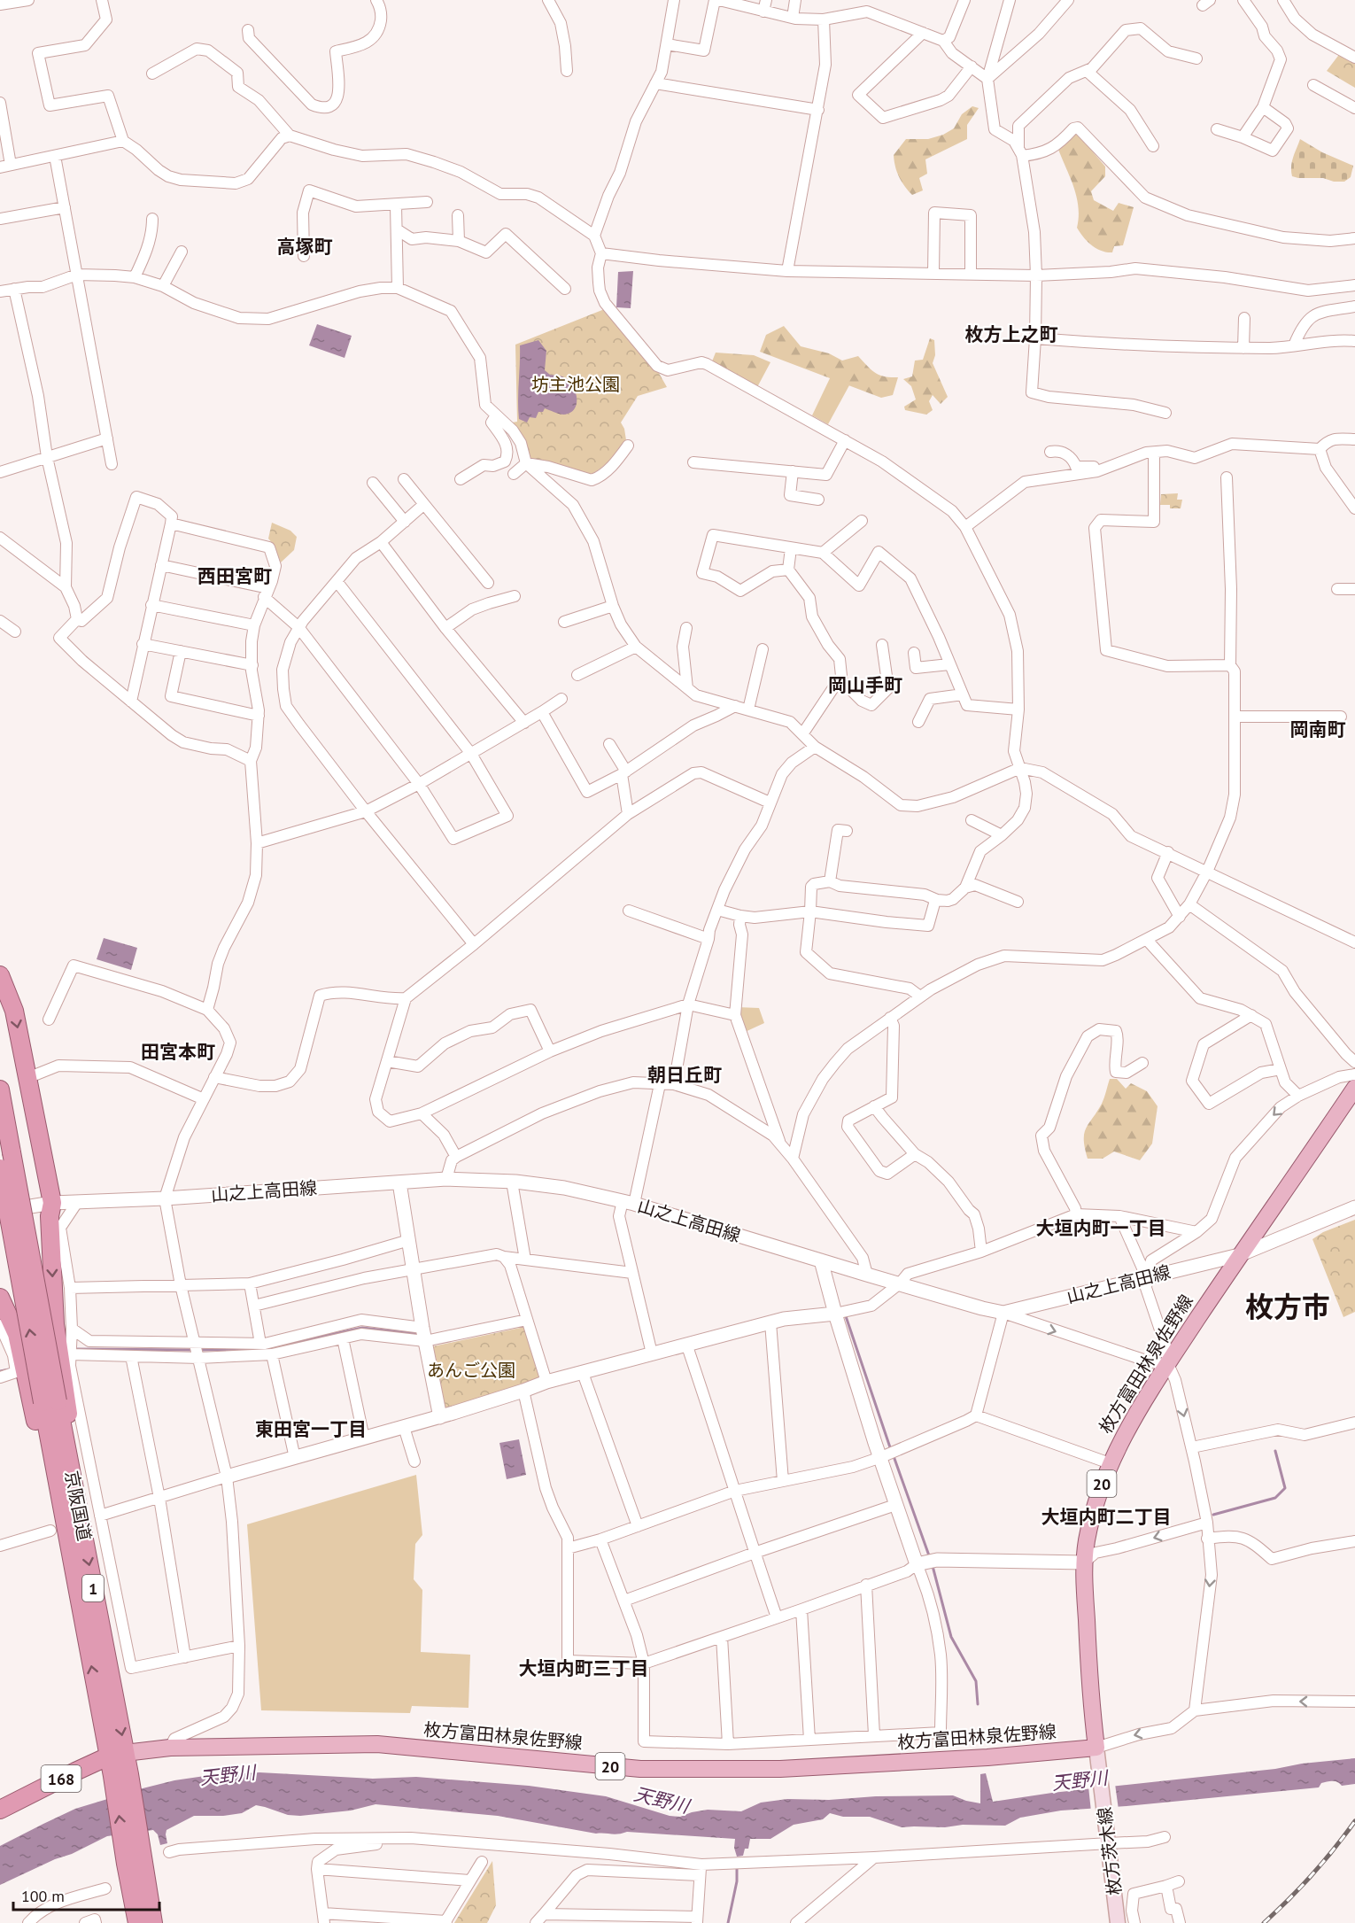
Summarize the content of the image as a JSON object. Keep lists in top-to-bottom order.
{
  "streets": {
    "highway": ["京阪国道", "1", "168"],
    "main road": ["枚方富田林泉佐野線", "20", "枚方茨木線"],
    "street": ["山之上高田線"]
  },
  "crossings": [
    ["山之上高田線", "枚方富田林泉佐野線"],
    ["枚方富田林泉佐野線", "京阪国道"],
    ["枚方富田林泉佐野線", "168"],
    ["枚方富田林泉佐野線", "枚方茨木線"],
    ["京阪国道", "1"],
    ["京阪国道", "168"]
  ],
  "districts": [
    "高塚町",
    "枚方上之町",
    "西田宮町",
    "岡山手町",
    "岡南町",
    "田宮本町",
    "朝日丘町",
    "大垣内町一丁目",
    "枚方市",
    "東田宮一丁目",
    "大垣内町二丁目",
    "大垣内町三丁目"
  ],
  "water": ["天野川"],
  "parks": ["坊主池公園", "あんご公園"],
  "scale_bar": "100 m"
}
